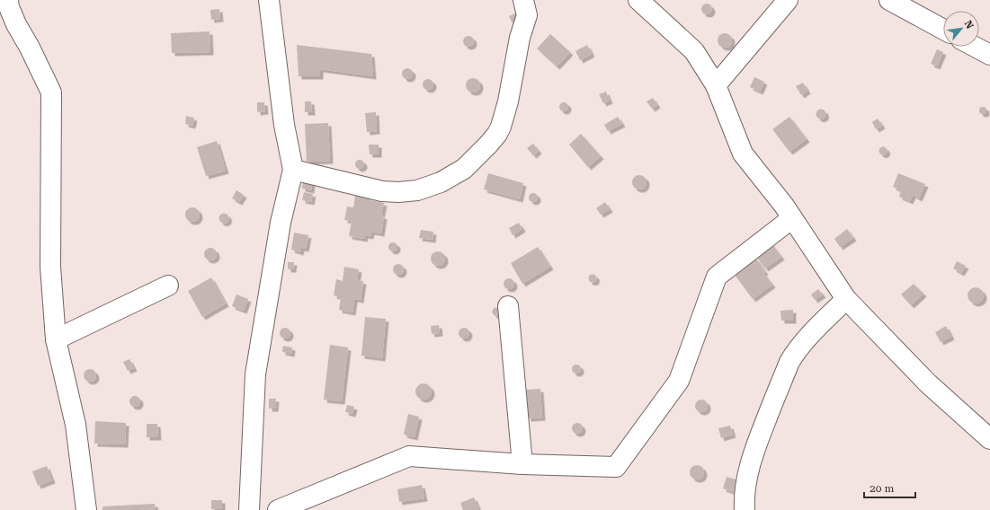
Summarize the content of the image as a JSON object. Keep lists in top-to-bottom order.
{
  "scale_bar": "20 m",
  "north": "top right"
}
